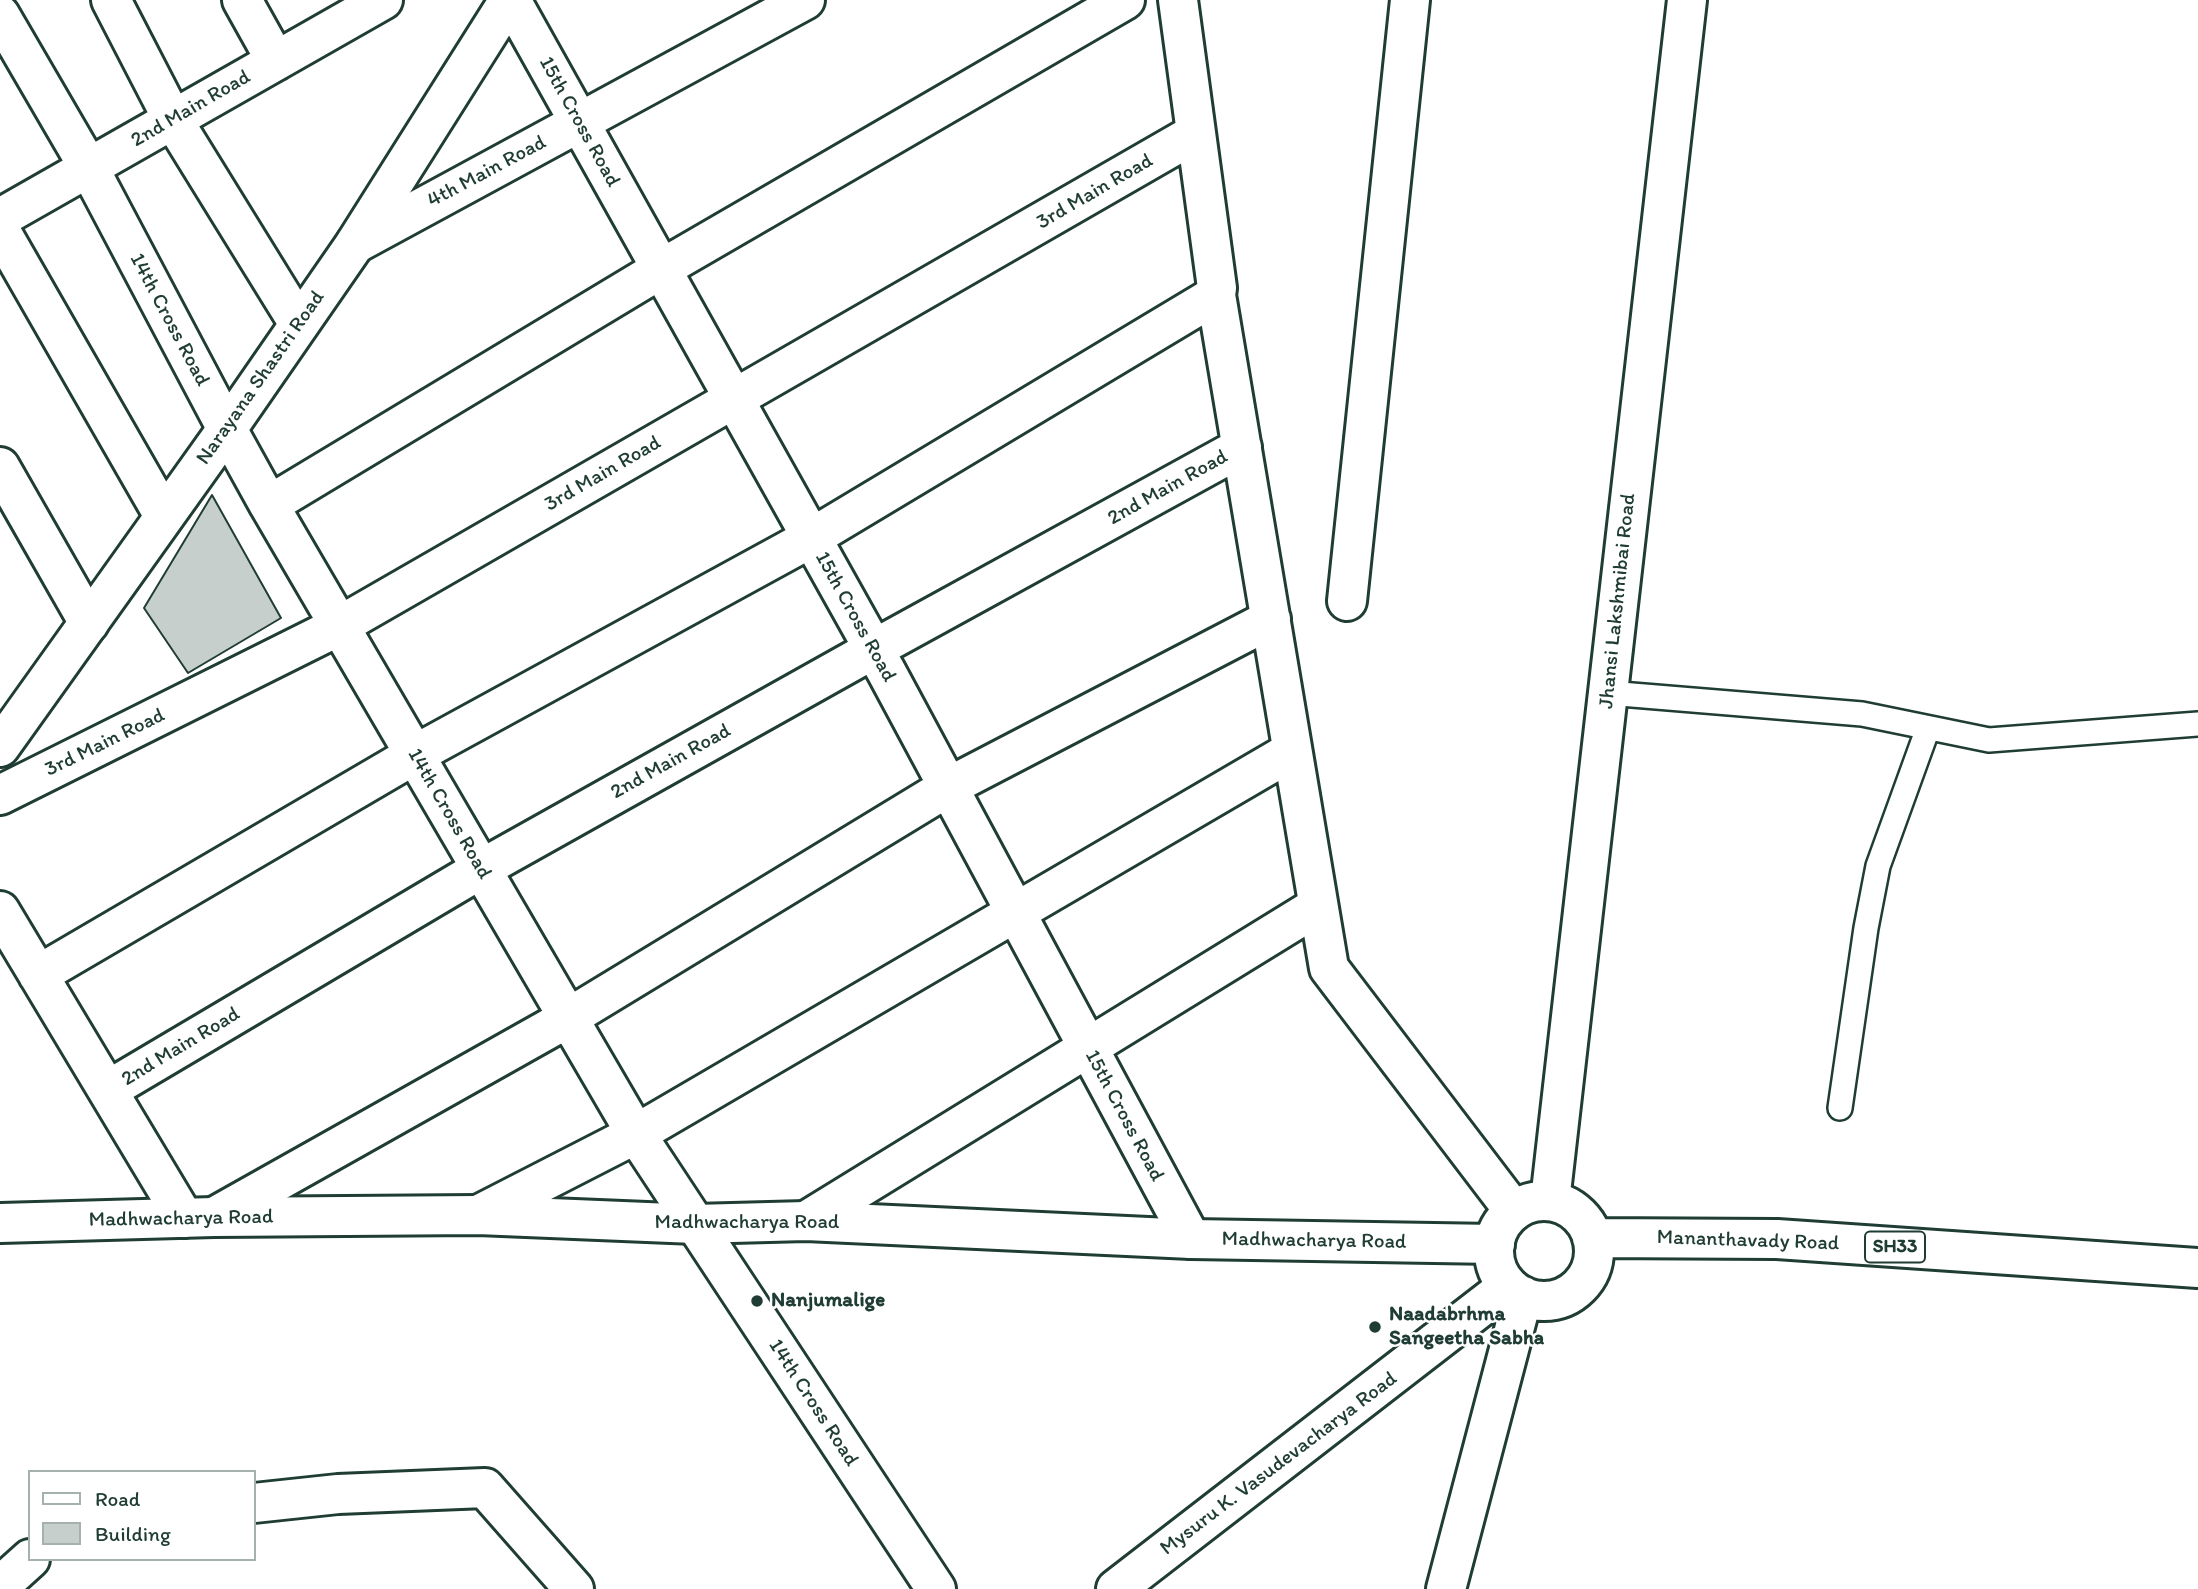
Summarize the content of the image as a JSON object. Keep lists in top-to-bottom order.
{
  "streets": {
    "street": [
      "2nd Main Road",
      "15th Cross Road",
      "4th Main Road",
      "3rd Main Road",
      "14th Cross Road",
      "Narayana Shastri Road",
      "Jhansi Lakshmibai Road",
      "Madhwacharya Road",
      "Mananthavady Road",
      "SH33",
      "Mysuru K. Vasudevacharya Road"
    ]
  },
  "crossings": [
    ["2nd Main Road", "15th Cross Road"],
    ["2nd Main Road", "14th Cross Road"],
    ["15th Cross Road", "4th Main Road"],
    ["15th Cross Road", "3rd Main Road"],
    ["15th Cross Road", "Narayana Shastri Road"],
    ["15th Cross Road", "Madhwacharya Road"],
    ["4th Main Road", "Narayana Shastri Road"],
    ["3rd Main Road", "14th Cross Road"],
    ["14th Cross Road", "Narayana Shastri Road"],
    ["14th Cross Road", "Madhwacharya Road"],
    ["Jhansi Lakshmibai Road", "Madhwacharya Road"],
    ["Jhansi Lakshmibai Road", "Mananthavady Road"],
    ["Jhansi Lakshmibai Road", "Mysuru K. Vasudevacharya Road"],
    ["Madhwacharya Road", "Mananthavady Road"],
    ["Madhwacharya Road", "Mysuru K. Vasudevacharya Road"],
    ["Mananthavady Road", "Mysuru K. Vasudevacharya Road"]
  ],
  "places": ["Nanjumalige", "Naadabrhma Sangeetha Sabha"],
  "legend": ["Road", "Building"]
}
